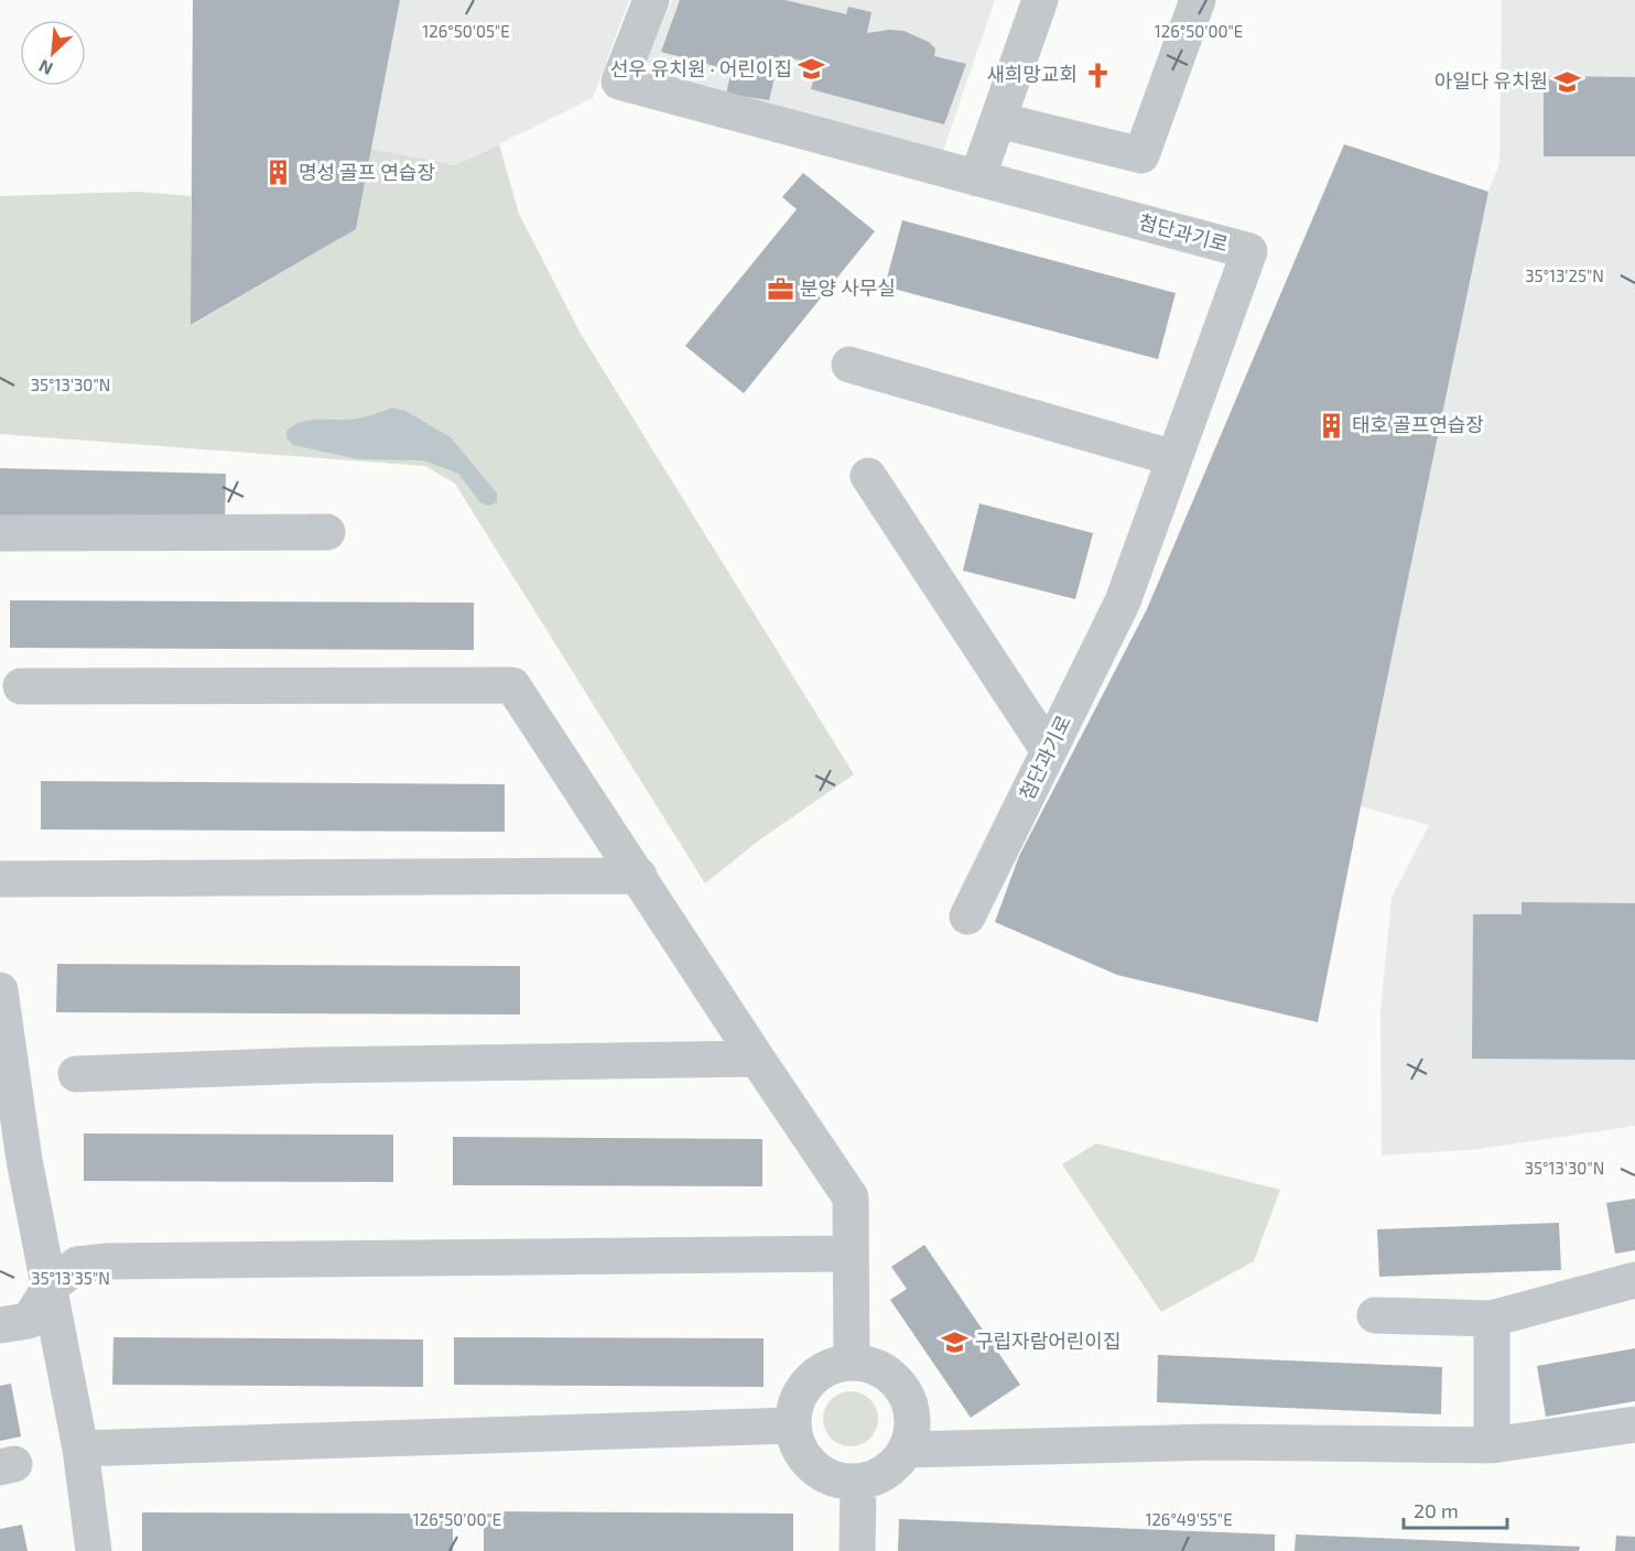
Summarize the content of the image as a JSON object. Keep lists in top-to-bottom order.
{
  "streets": {
    "street": ["첨단과기로"]
  },
  "places": {
    "school or university": ["선우 유치원 · 어린이집", "아일다 유치원", "구립자람어린이집"],
    "church": ["새희망교회"],
    "building": ["명성 골프 연습장", "태호 골프연습장"],
    "office": ["분양 사무실"]
  },
  "scale_bar": "20 m",
  "north": "bottom left",
  "coordinates": [
    "126°50'05\"E",
    "126°50'00\"E",
    "35°13'25\"N",
    "35°13'30\"N",
    "35°13'35\"N",
    "126°49'55\"E"
  ]
}
